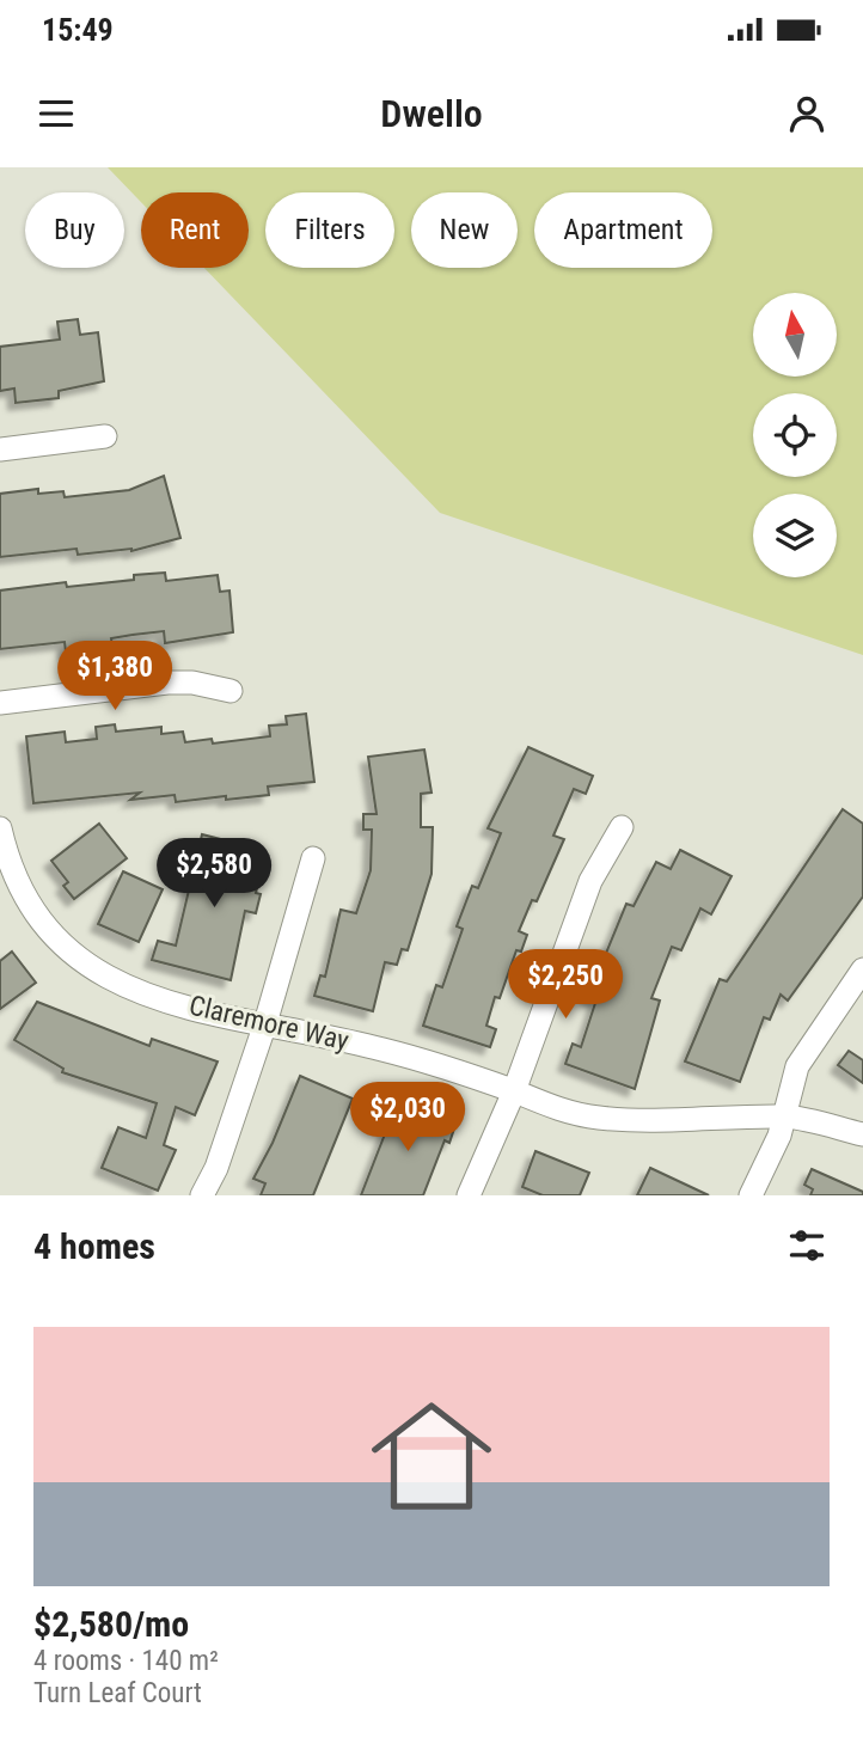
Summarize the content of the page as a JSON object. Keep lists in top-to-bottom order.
{
  "streets": {
    "street": ["Claremore Way"]
  },
  "north": "top",
  "page": {
    "status": "15:49",
    "header": "Dwello",
    "chip": [
      "Buy",
      "Rent",
      "Filters",
      "New",
      "Apartment"
    ],
    "price": [
      "$1,380",
      "$2,580",
      "$2,250",
      "$2,030"
    ],
    "heading": "4 homes",
    "list": [
      {
        "name": "$2,580/mo",
        "note": "4 rooms · 140 m² · Turn Leaf Court"
      }
    ]
  }
}
